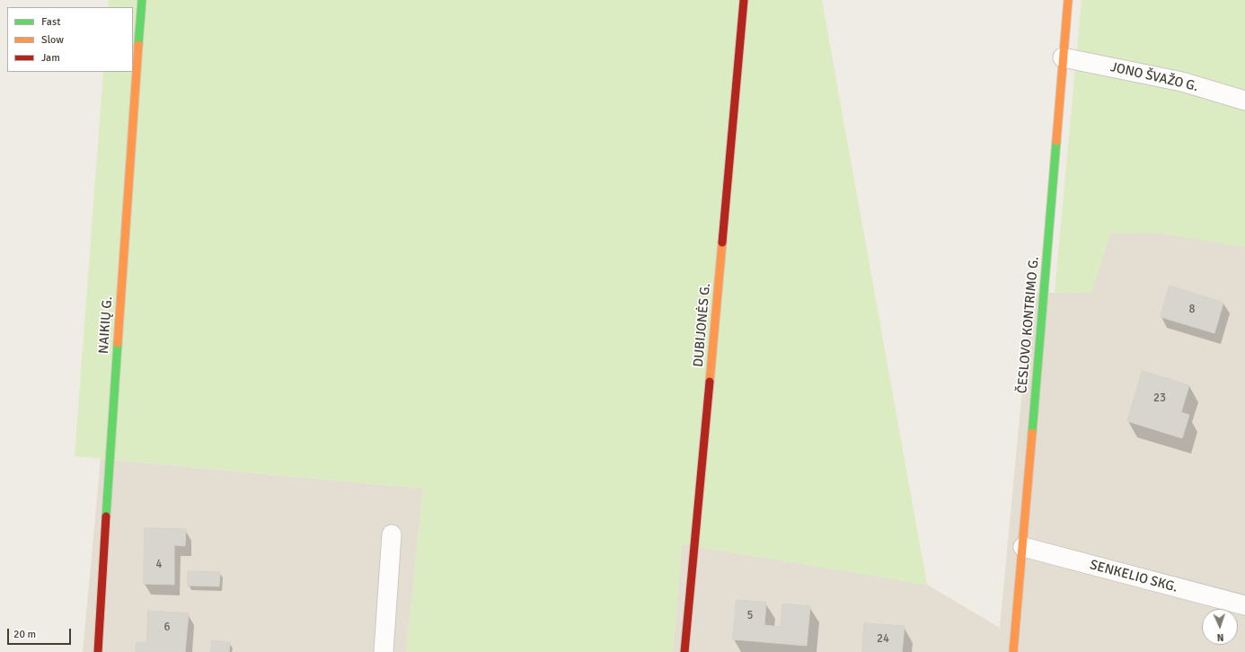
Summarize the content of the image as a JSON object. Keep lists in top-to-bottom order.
{
  "streets": {
    "street": [
      "JONO ŠVAŽO G.",
      "NAIKIŲ G.",
      "DUBIJONĖS G.",
      "ČESLOVO KONTRIMO G.",
      "SENKELIO SKG."
    ]
  },
  "crossings": [
    ["JONO ŠVAŽO G.", "ČESLOVO KONTRIMO G."],
    ["ČESLOVO KONTRIMO G.", "SENKELIO SKG."]
  ],
  "house_numbers": [
    "8",
    "23",
    "4",
    "5",
    "6",
    "24"
  ],
  "legend": ["Fast", "Slow", "Jam"],
  "scale_bar": "20 m",
  "north": "bottom"
}
